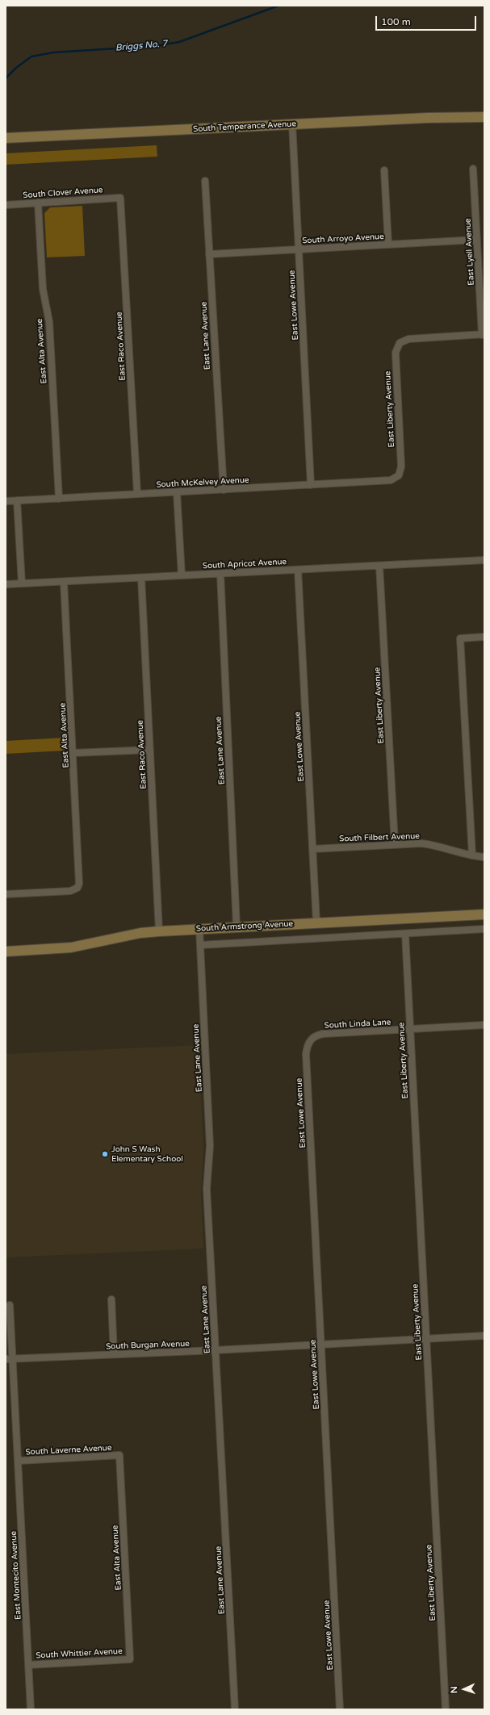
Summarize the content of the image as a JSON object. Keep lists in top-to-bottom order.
{
  "streets": {
    "street": [
      "South Temperance Avenue",
      "South Clover Avenue",
      "South Arroyo Avenue",
      "East Lyell Avenue",
      "East Lowe Avenue",
      "East Lane Avenue",
      "East Raco Avenue",
      "East Alta Avenue",
      "East Liberty Avenue",
      "South McKelvey Avenue",
      "South Apricot Avenue",
      "South Filbert Avenue",
      "South Armstrong Avenue",
      "South Linda Lane",
      "South Burgan Avenue",
      "South Laverne Avenue",
      "East Montecito Avenue",
      "South Whittier Avenue"
    ]
  },
  "crossings": [
    ["South Temperance Avenue", "East Lowe Avenue"],
    ["South Clover Avenue", "East Raco Avenue"],
    ["South Clover Avenue", "East Alta Avenue"],
    ["South Arroyo Avenue", "East Lyell Avenue"],
    ["South Arroyo Avenue", "East Lowe Avenue"],
    ["South Arroyo Avenue", "East Lane Avenue"],
    ["East Lyell Avenue", "East Liberty Avenue"],
    ["East Lowe Avenue", "South McKelvey Avenue"],
    ["East Lowe Avenue", "South Apricot Avenue"],
    ["East Lowe Avenue", "South Filbert Avenue"],
    ["East Lowe Avenue", "South Armstrong Avenue"],
    ["East Lowe Avenue", "South Linda Lane"],
    ["East Lowe Avenue", "South Burgan Avenue"],
    ["East Lane Avenue", "South McKelvey Avenue"],
    ["East Lane Avenue", "South Apricot Avenue"],
    ["East Lane Avenue", "South Armstrong Avenue"],
    ["East Lane Avenue", "South Burgan Avenue"],
    ["East Raco Avenue", "South McKelvey Avenue"],
    ["East Raco Avenue", "South Apricot Avenue"],
    ["East Raco Avenue", "South Armstrong Avenue"],
    ["East Alta Avenue", "South McKelvey Avenue"],
    ["East Alta Avenue", "South Apricot Avenue"],
    ["East Alta Avenue", "South Laverne Avenue"],
    ["East Alta Avenue", "South Whittier Avenue"],
    ["East Liberty Avenue", "South McKelvey Avenue"],
    ["East Liberty Avenue", "South Apricot Avenue"],
    ["East Liberty Avenue", "South Filbert Avenue"],
    ["East Liberty Avenue", "South Armstrong Avenue"],
    ["East Liberty Avenue", "South Linda Lane"],
    ["East Liberty Avenue", "South Burgan Avenue"],
    ["South Burgan Avenue", "East Montecito Avenue"],
    ["South Laverne Avenue", "East Montecito Avenue"],
    ["East Montecito Avenue", "South Whittier Avenue"]
  ],
  "water": ["Briggs No. 7"],
  "places": ["John S Wash Elementary School"],
  "scale_bar": "100 m",
  "north": "left"
}
